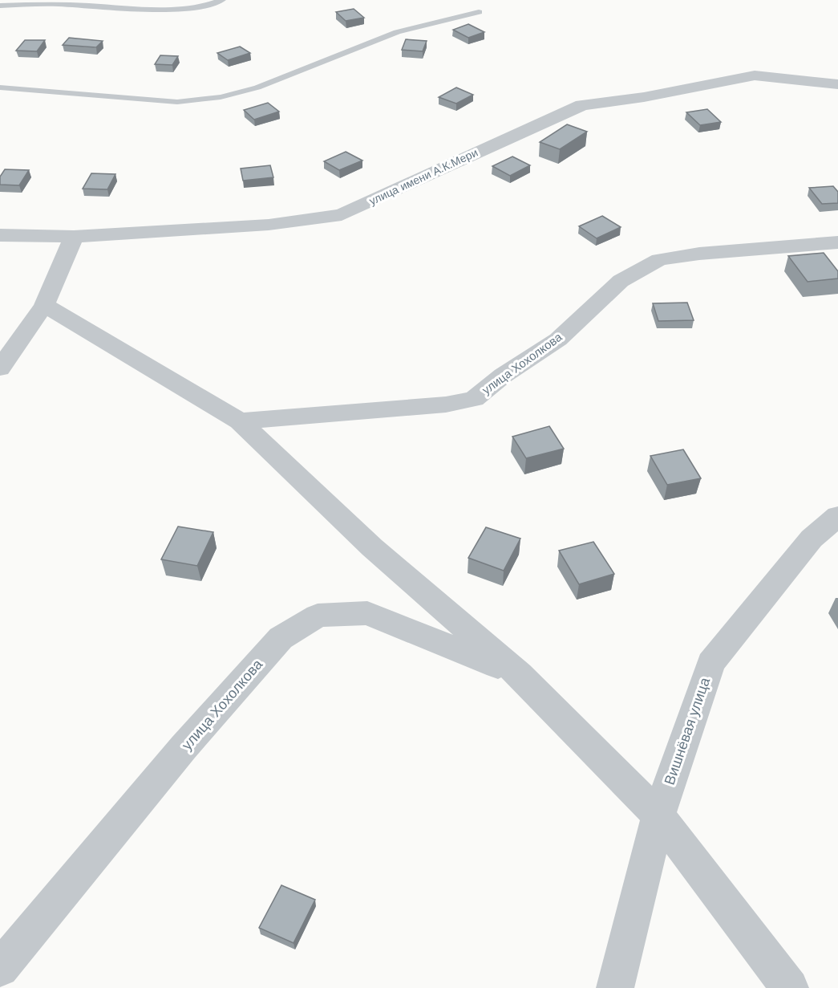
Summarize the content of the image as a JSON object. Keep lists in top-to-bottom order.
{
  "streets": {
    "street": ["улица имени А.К.Мери", "улица Хохолкова", "Вишнёвая улица"]
  }
}
